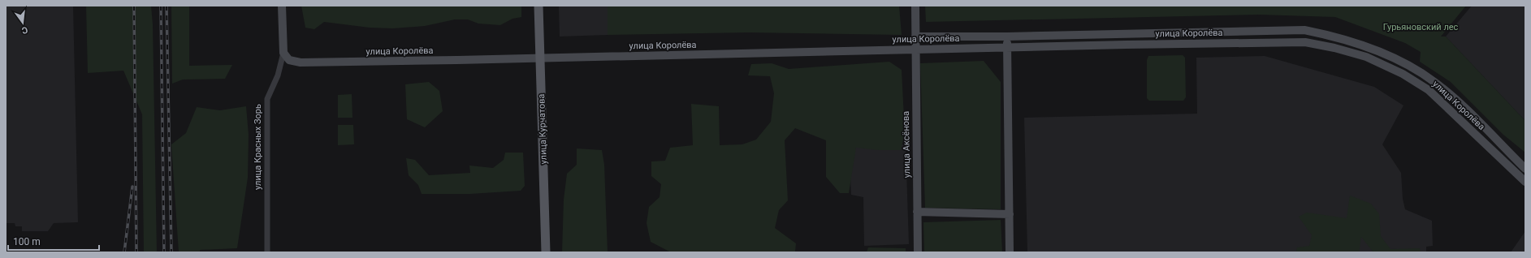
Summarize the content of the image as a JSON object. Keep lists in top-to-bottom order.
{
  "streets": {
    "main road": [
      "улица Королёва",
      "улица Курчатова",
      "улица Аксёнова",
      "улица Красных Зорь"
    ]
  },
  "crossings": [
    ["улица Королёва", "улица Курчатова"],
    ["улица Королёва", "улица Аксёнова"],
    ["улица Королёва", "улица Красных Зорь"]
  ],
  "parks": ["Гурьяновский лес"],
  "scale_bar": "100 m",
  "north": "bottom"
}
